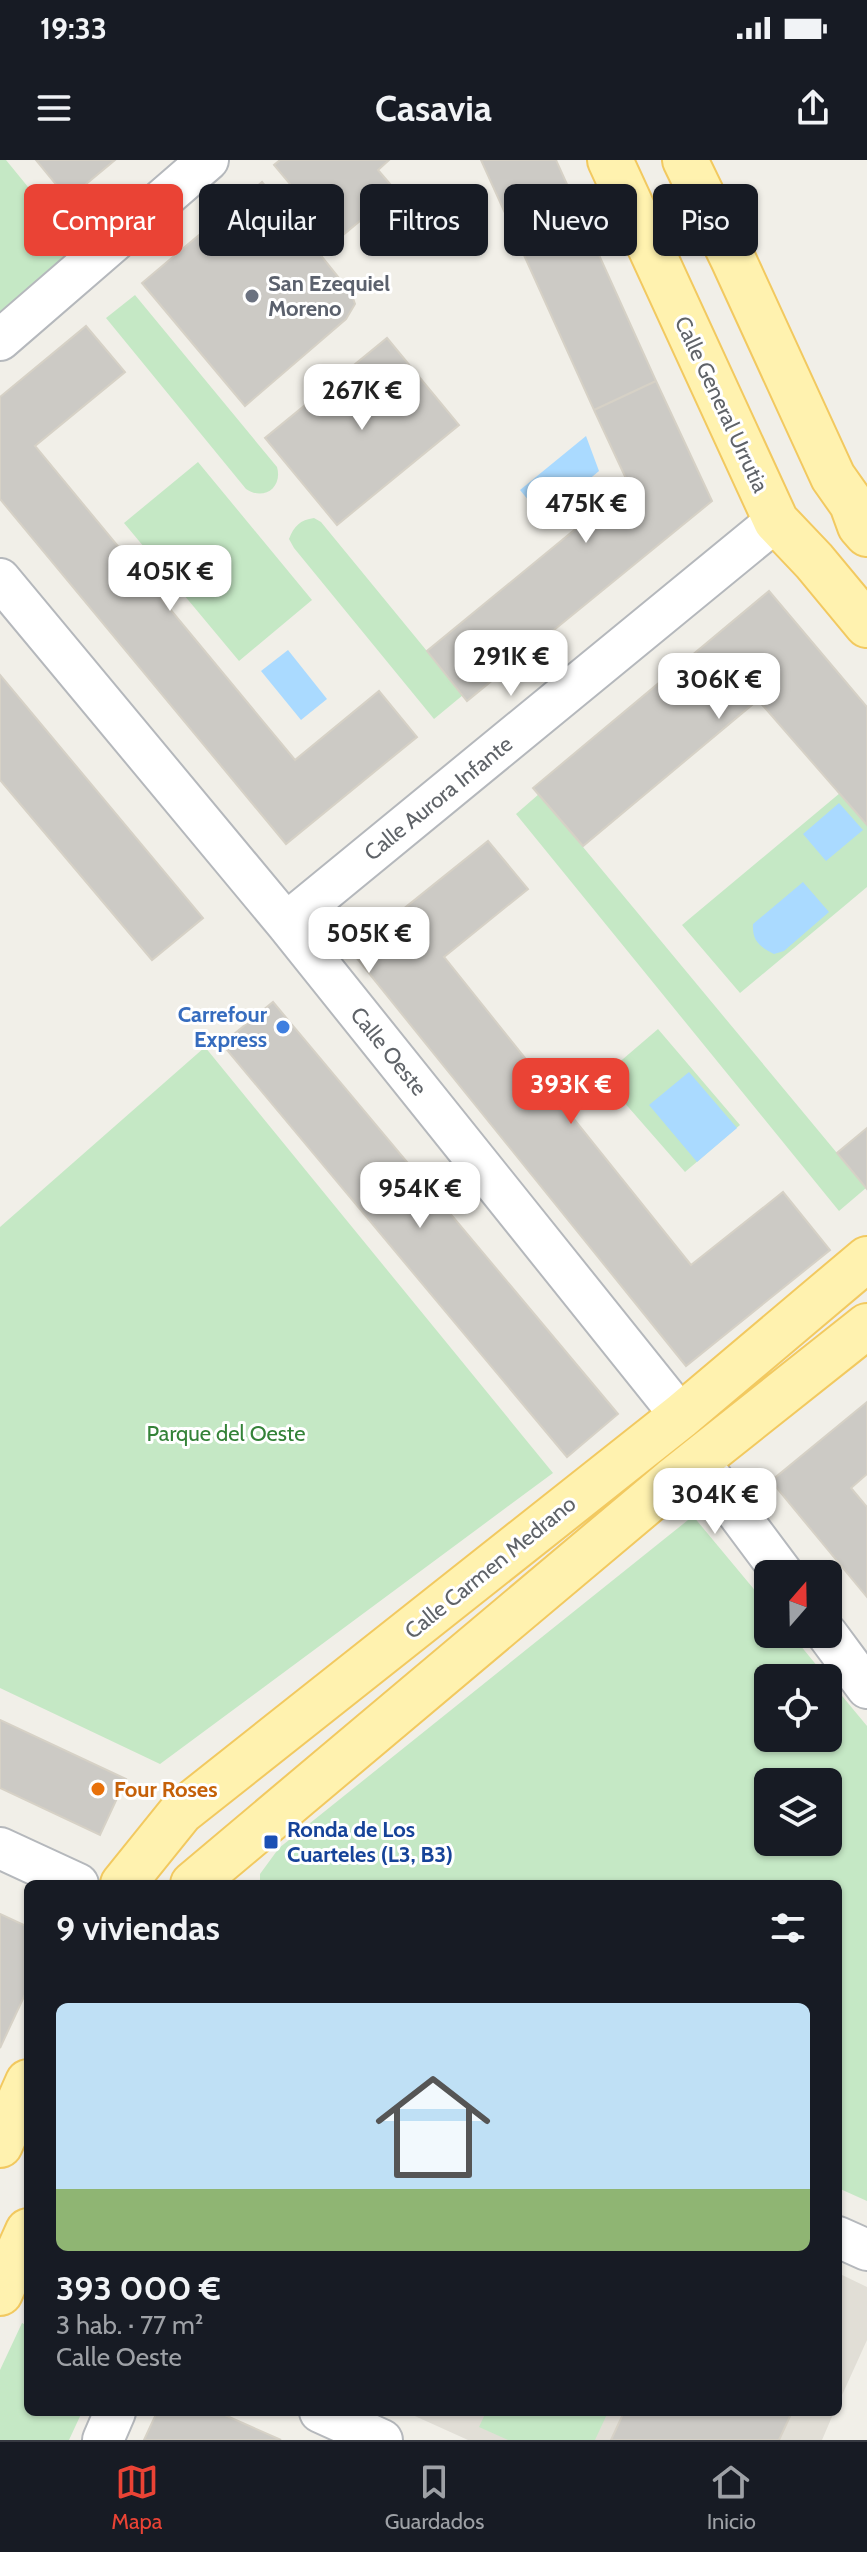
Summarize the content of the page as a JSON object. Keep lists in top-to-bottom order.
{
  "streets": {
    "main road": ["Calle General Urrutia", "Calle Carmen Medrano"],
    "street": ["Calle Aurora Infante", "Calle Oeste"]
  },
  "crossings": [
    ["Calle General Urrutia", "Calle Aurora Infante"],
    ["Calle Aurora Infante", "Calle Oeste"],
    ["Calle Oeste", "Calle Carmen Medrano"]
  ],
  "parks": ["Parque del Oeste"],
  "places": {
    "other": ["San Ezequiel Moreno", "Carrefour Express", "Four Roses"],
    "transit": ["Ronda de Los Cuarteles (L3, B3)"]
  },
  "north": "top",
  "page": {
    "status": "19:33",
    "header": "Casavia",
    "chip": [
      "Comprar",
      "Alquilar",
      "Filtros",
      "Nuevo",
      "Piso"
    ],
    "price": [
      "267K €",
      "475K €",
      "405K €",
      "291K €",
      "306K €",
      "505K €",
      "393K €",
      "954K €",
      "304K €"
    ],
    "heading": "9 viviendas",
    "list": [
      {
        "name": "393 000 €",
        "note": "3 hab. · 77 m² · Calle Oeste"
      }
    ],
    "tabs": ["Mapa", "Guardados", "Inicio"]
  }
}
